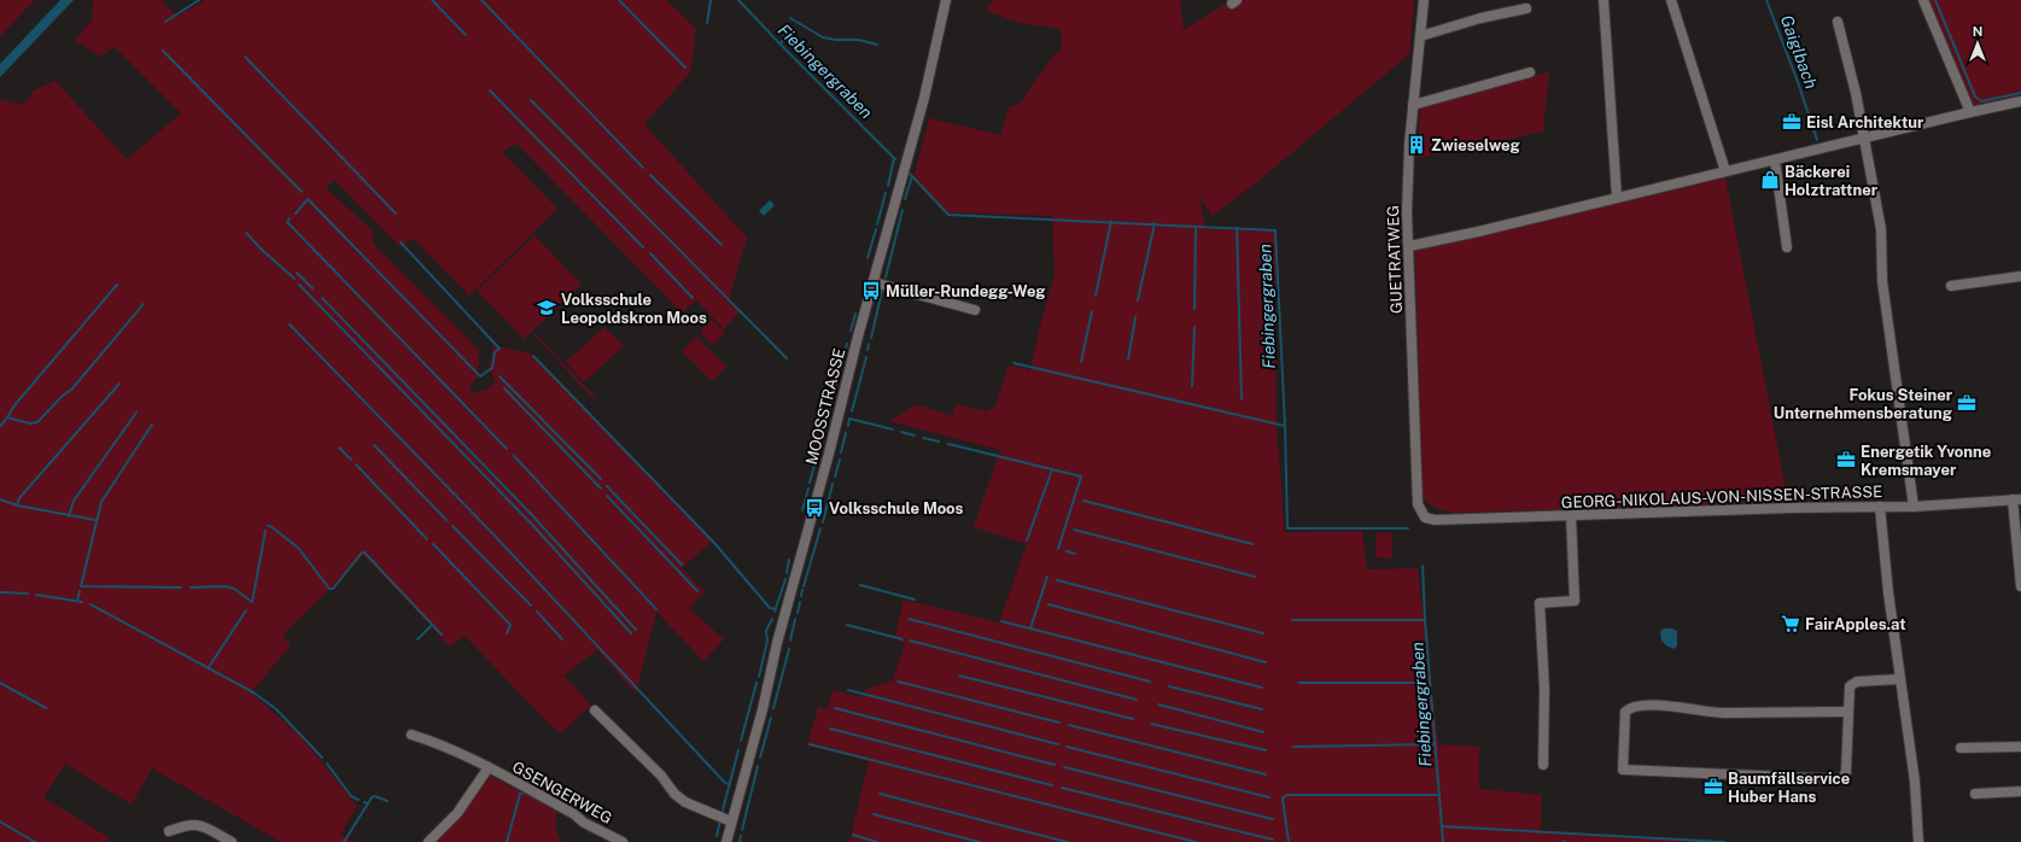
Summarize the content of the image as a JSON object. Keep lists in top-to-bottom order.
{
  "streets": {
    "street": [
      "GUETRATWEG",
      "MOOSSTRASSE",
      "GEORG-NIKOLAUS-VON-NISSEN-STRASSE",
      "GSENGERWEG"
    ]
  },
  "crossings": [
    ["GUETRATWEG", "GEORG-NIKOLAUS-VON-NISSEN-STRASSE"]
  ],
  "water": ["Gaiglbach", "Fiebingergraben"],
  "places": {
    "office": [
      "Eisl Architektur",
      "Fokus Steiner Unternehmensberatung",
      "Energetik Yvonne Kremsmayer",
      "Baumfällservice Huber Hans"
    ],
    "building": ["Zwieselweg"],
    "shop": ["Bäckerei Holztrattner"],
    "bus stop": ["Müller-Rundegg-Weg", "Volksschule Moos"],
    "school or university": ["Volksschule Leopoldskron Moos"],
    "supermarket": ["FairApples.at"]
  },
  "north": "top"
}
